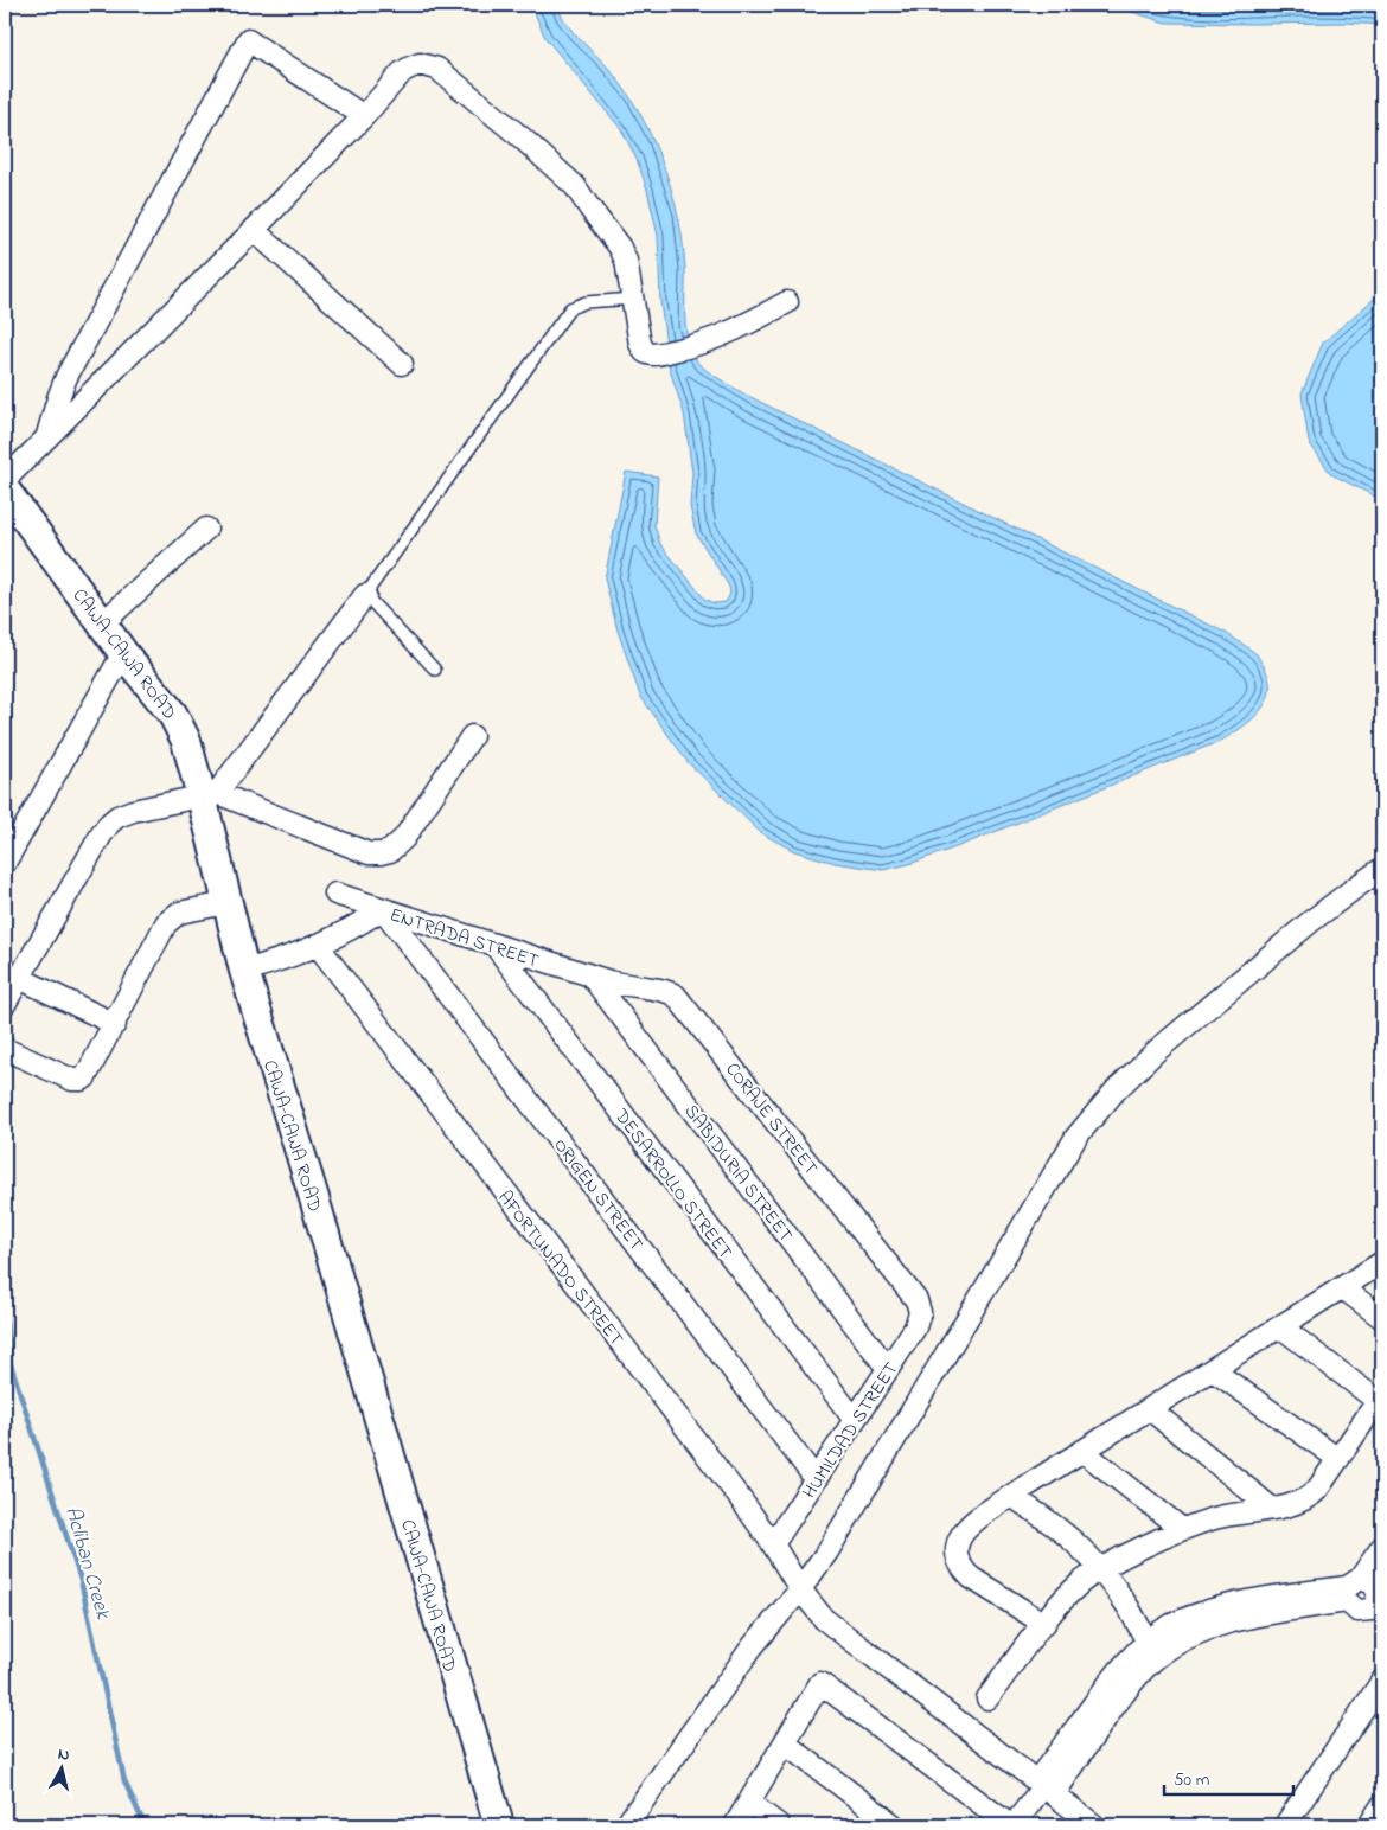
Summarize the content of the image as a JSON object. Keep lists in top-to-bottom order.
{
  "streets": {
    "street": [
      "CAWA-CAWA ROAD",
      "ENTRADA STREET",
      "CORAJE STREET",
      "SABIDURIA STREET",
      "DESARROLLO STREET",
      "ORIGEN STREET",
      "AFORTUNADO STREET",
      "HUMILDAD STREET"
    ]
  },
  "crossings": [
    ["CAWA-CAWA ROAD", "ENTRADA STREET"],
    ["ENTRADA STREET", "CORAJE STREET"],
    ["ENTRADA STREET", "SABIDURIA STREET"],
    ["ENTRADA STREET", "DESARROLLO STREET"],
    ["ENTRADA STREET", "ORIGEN STREET"],
    ["ENTRADA STREET", "AFORTUNADO STREET"],
    ["CORAJE STREET", "SABIDURIA STREET"],
    ["CORAJE STREET", "HUMILDAD STREET"],
    ["SABIDURIA STREET", "HUMILDAD STREET"],
    ["DESARROLLO STREET", "HUMILDAD STREET"],
    ["ORIGEN STREET", "HUMILDAD STREET"],
    ["AFORTUNADO STREET", "HUMILDAD STREET"]
  ],
  "water": ["Acliban Creek"],
  "scale_bar": "50 m",
  "north": "top"
}
